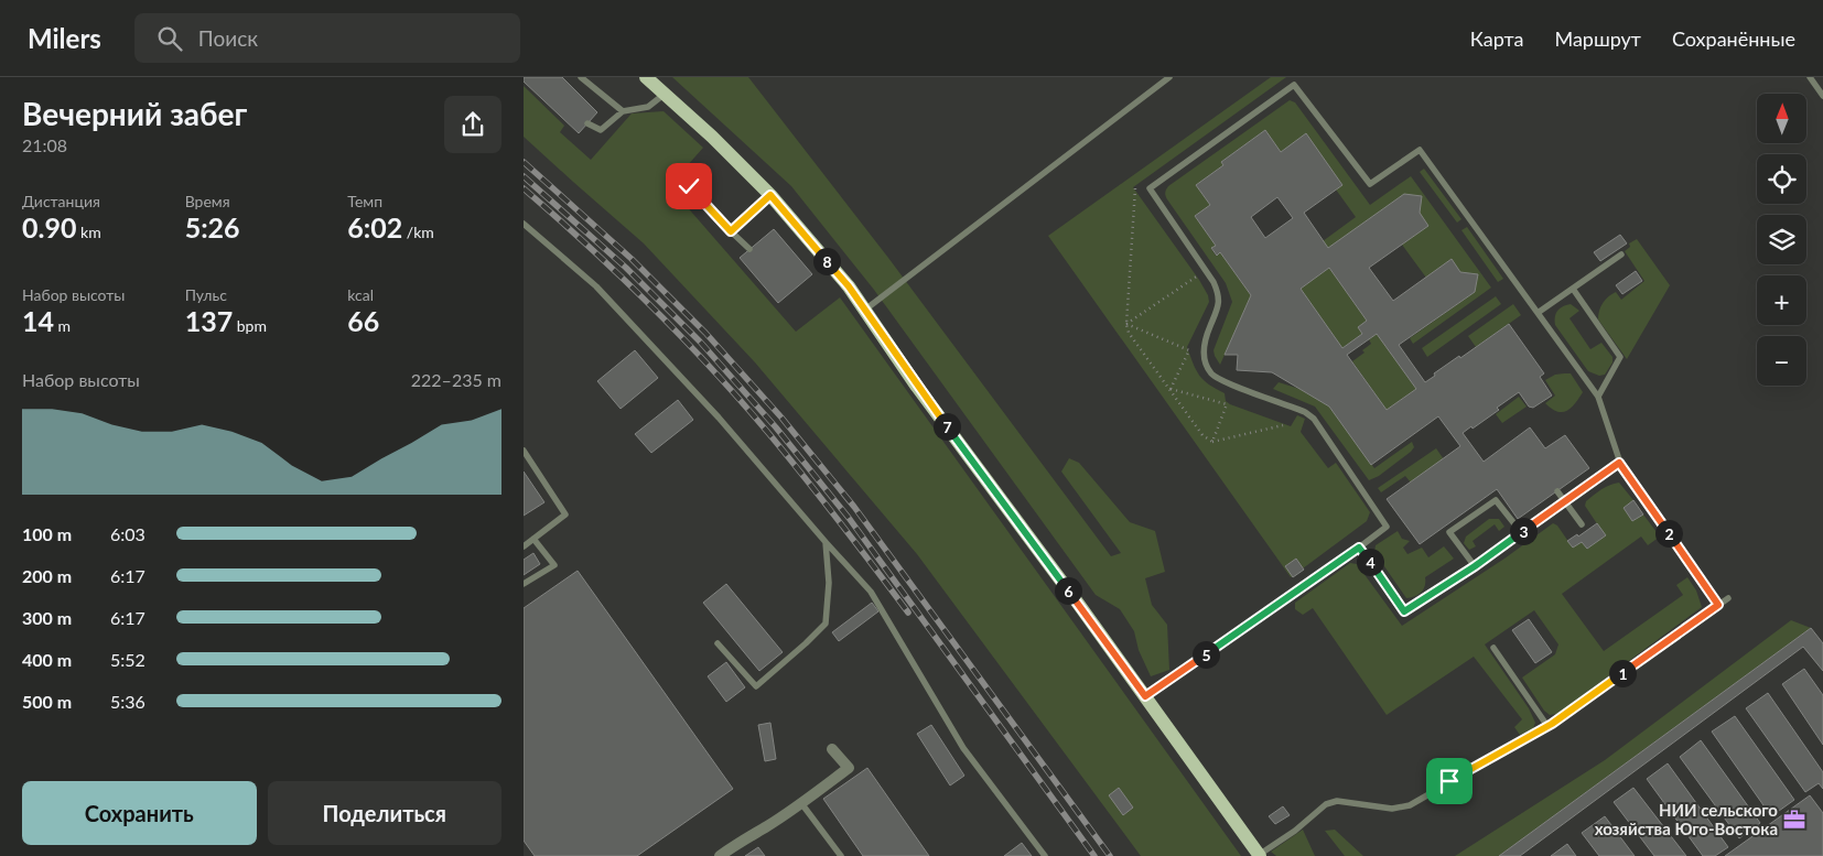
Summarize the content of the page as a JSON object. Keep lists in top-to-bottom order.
{
  "places": {
    "office": ["НИИ сельского хозяйства Юго-Востока"]
  },
  "north": "top",
  "page": {
    "header": "Milers",
    "search": "Поиск",
    "nav": ["Карта", "Маршрут", "Сохранённые"],
    "heading": ["Вечерний забег", "21:08"],
    "map_buttons": ["+", "−"],
    "stats": [
      ["Дистанция", "0.90 km"],
      ["Время", "5:26"],
      ["Темп", "6:02 /km"],
      ["Набор высоты", "14 m"],
      ["Пульс", "137 bpm"],
      ["kcal", "66"]
    ],
    "pins": [
      "8",
      "7",
      "3",
      "2",
      "4",
      "6",
      "5",
      "1"
    ],
    "chart": ["Набор высоты", "222–235 m"],
    "list": [
      {
        "name": "100 m",
        "note": "6:03"
      },
      {
        "name": "200 m",
        "note": "6:17"
      },
      {
        "name": "300 m",
        "note": "6:17"
      },
      {
        "name": "400 m",
        "note": "5:52"
      },
      {
        "name": "500 m",
        "note": "5:36"
      }
    ],
    "buttons": ["Сохранить", "Поделиться"]
  }
}
